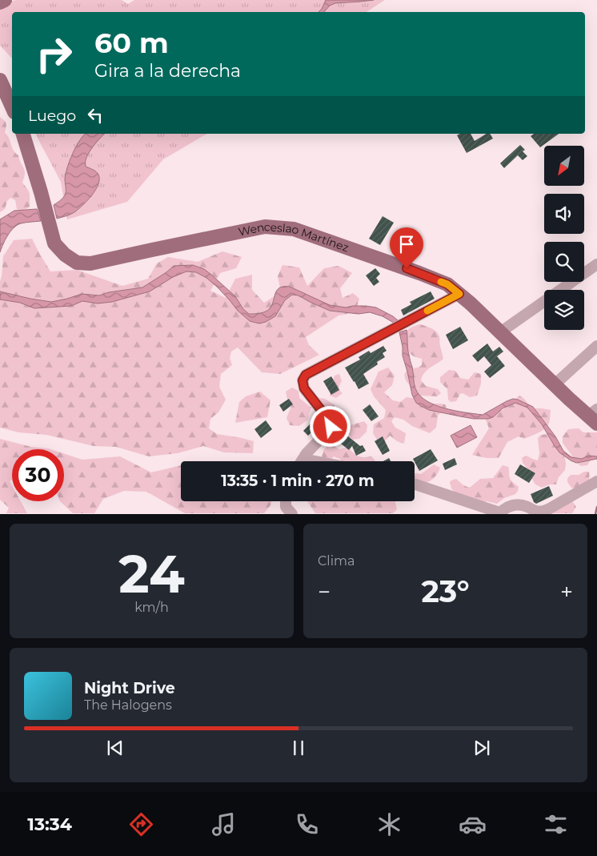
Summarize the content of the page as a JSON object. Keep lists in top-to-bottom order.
{
  "streets": {
    "main road": ["Wenceslao Martínez"]
  },
  "north": "bottom left",
  "page": {
    "turn": ["60 m", "Gira a la derecha"],
    "then": "Luego",
    "limit": "30",
    "trip": "13:35 · 1 min · 270 m",
    "tile": [
      ["24", "km/h"],
      "Clima"
    ],
    "heat": ["−", "23°", "+"],
    "song": ["Night Drive", "The Halogens"],
    "tabs": "13:34"
  }
}
